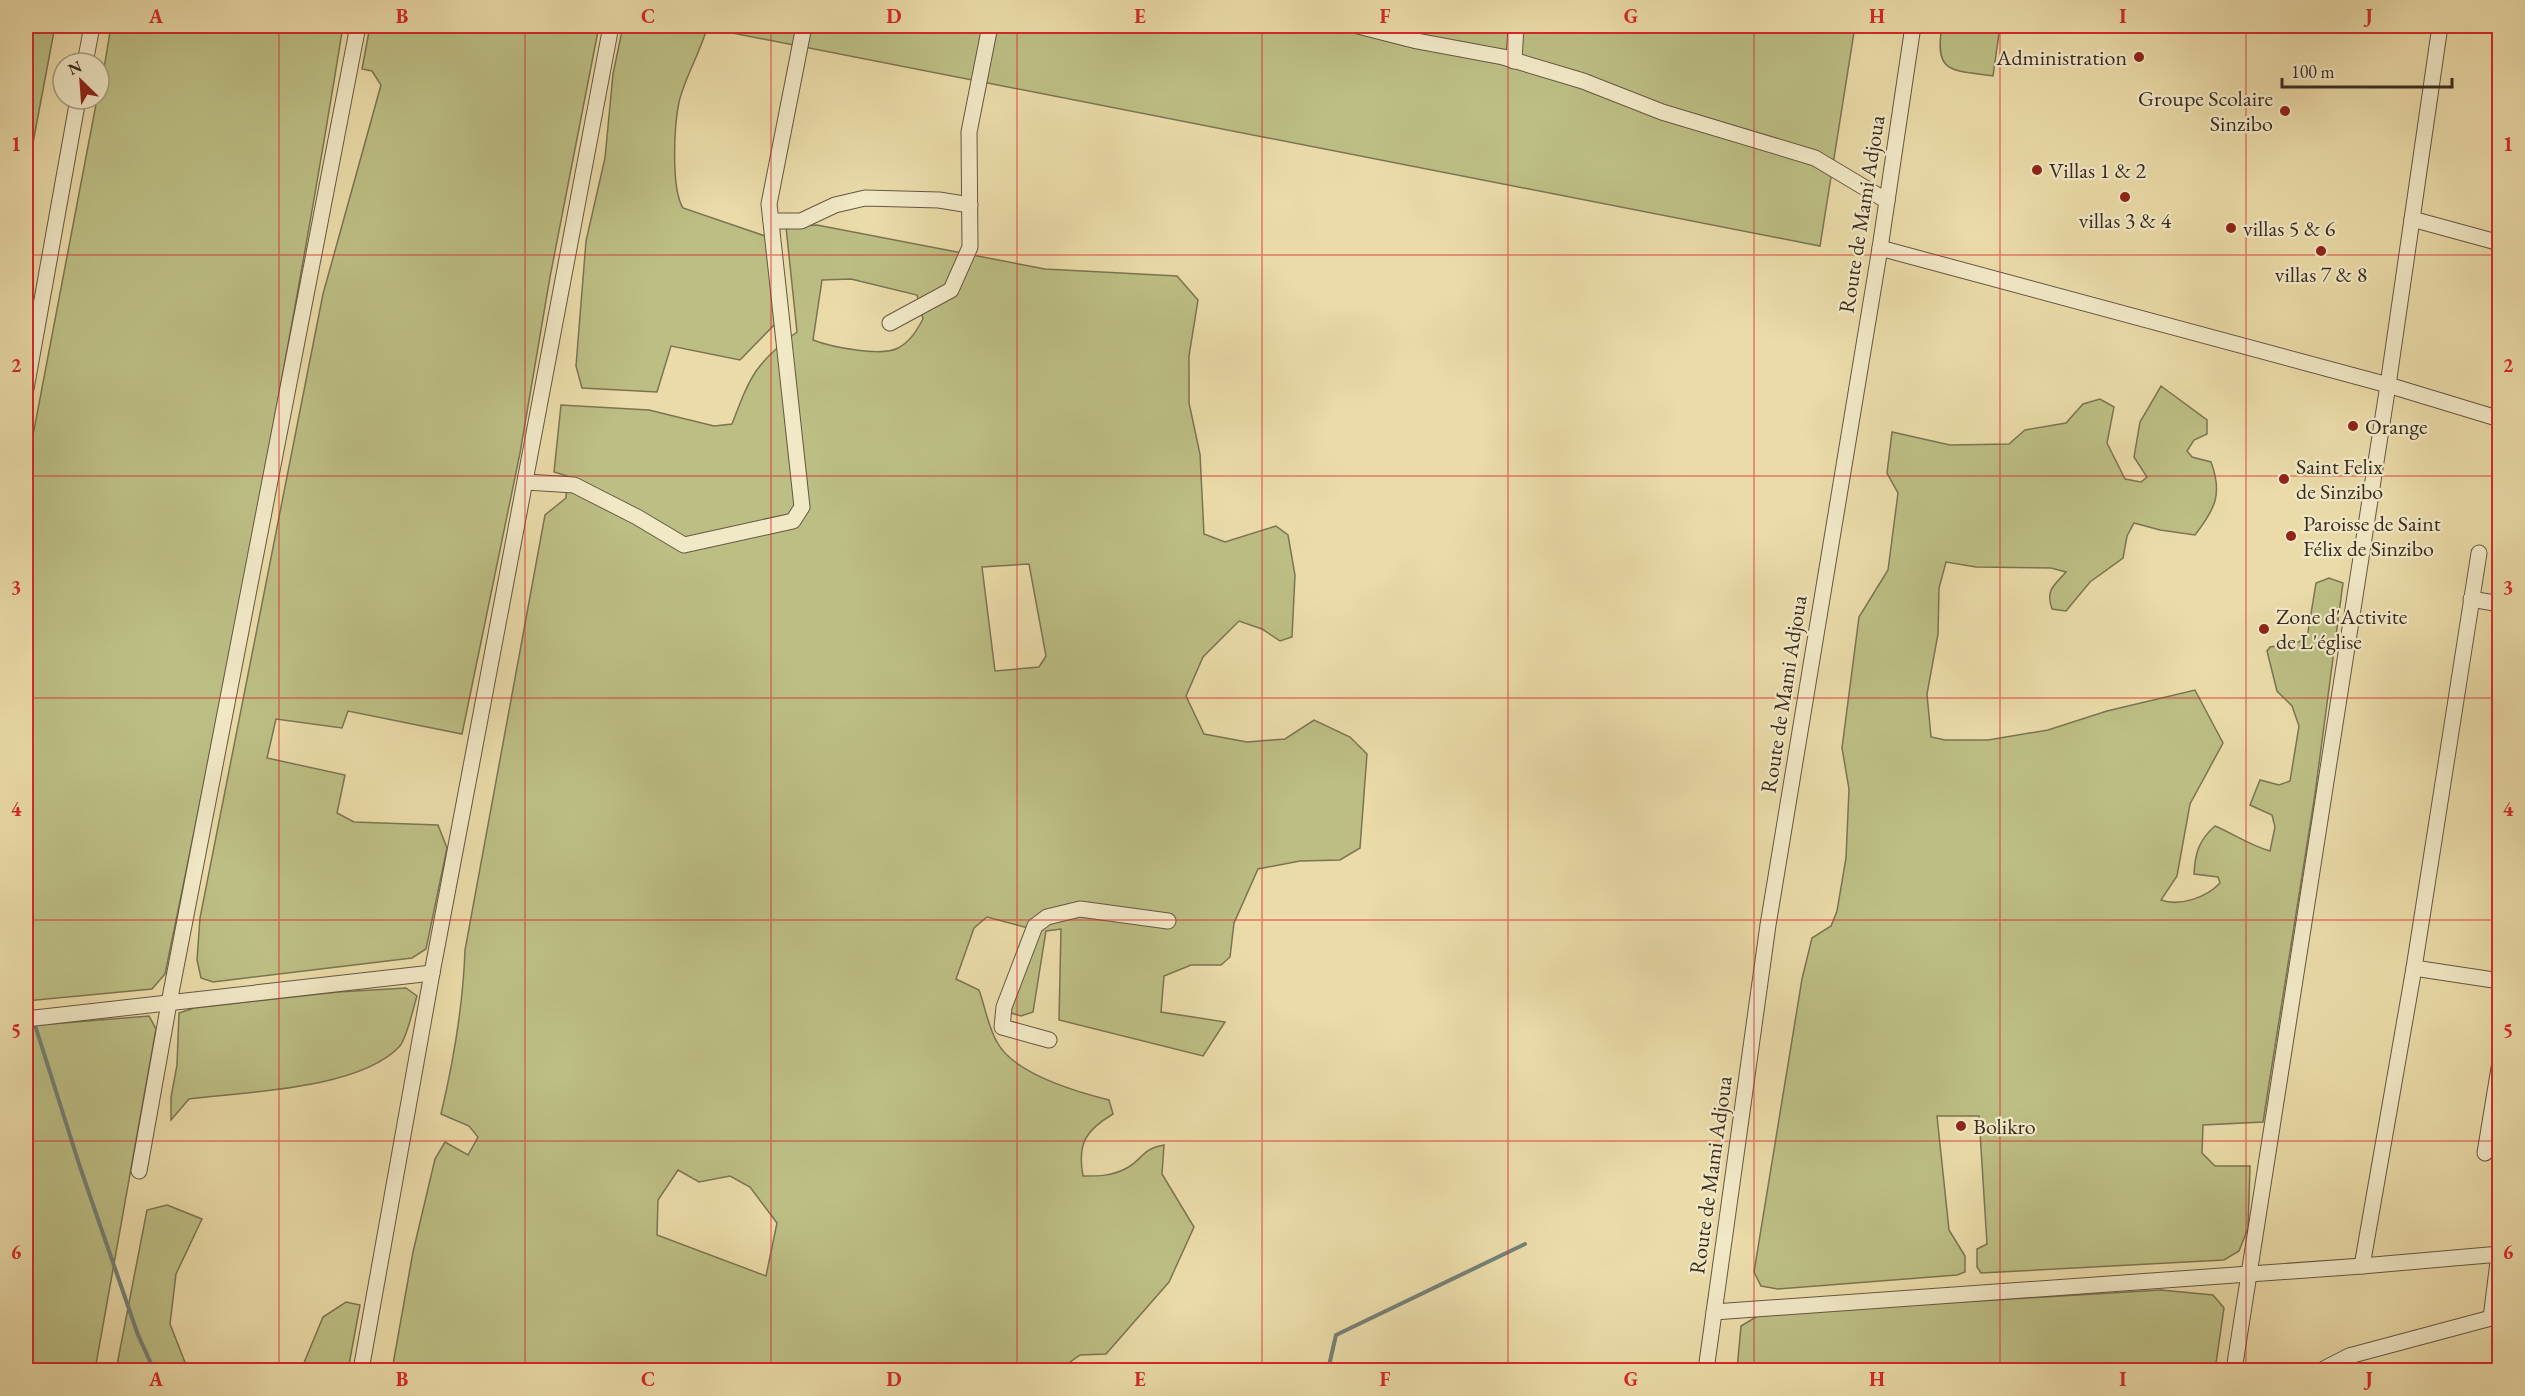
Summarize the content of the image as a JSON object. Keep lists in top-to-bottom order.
{
  "streets": {
    "street": ["Route de Mami Adjoua"]
  },
  "places": [
    "Administration",
    "Groupe Scolaire Sinzibo",
    "Villas 1 & 2",
    "villas 3 & 4",
    "villas 5 & 6",
    "villas 7 & 8",
    "Orange",
    "Saint Felix de Sinzibo",
    "Paroisse de Saint Félix de Sinzibo",
    "Zone d'Activite de L'église",
    "Bolikro"
  ],
  "scale_bar": "100 m",
  "north": "top left",
  "grid": {
    "columns": [
      "A",
      "B",
      "C",
      "D",
      "E",
      "F",
      "G",
      "H",
      "I",
      "J"
    ],
    "rows": [
      "1",
      "2",
      "3",
      "4",
      "5",
      "6"
    ]
  }
}
